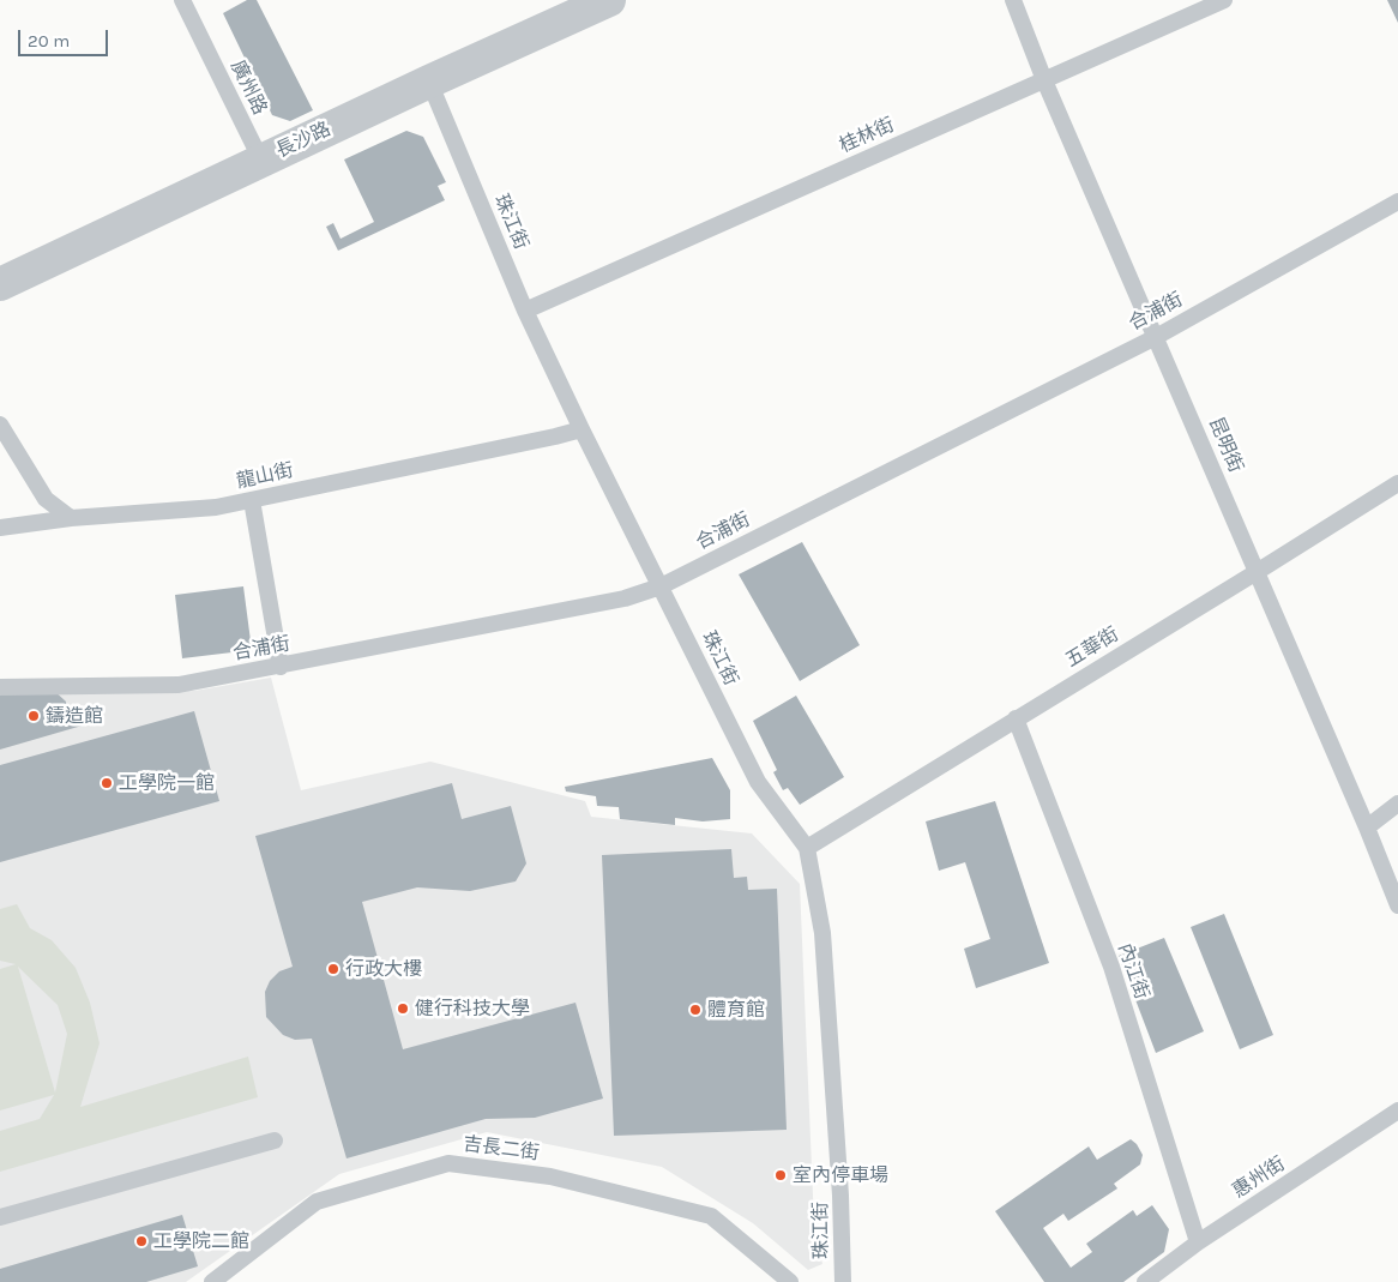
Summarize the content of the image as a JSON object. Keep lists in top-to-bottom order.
{
  "streets": {
    "street": ["長沙路"],
    "lane": [
      "廣州路",
      "桂林街",
      "珠江街",
      "合浦街",
      "昆明街",
      "龍山街",
      "五華街",
      "內江街",
      "吉長二街",
      "惠州街"
    ]
  },
  "crossings": [
    ["廣州路", "長沙路"],
    ["桂林街", "珠江街"],
    ["桂林街", "昆明街"],
    ["長沙路", "珠江街"],
    ["珠江街", "合浦街"],
    ["珠江街", "龍山街"],
    ["珠江街", "五華街"],
    ["合浦街", "昆明街"],
    ["昆明街", "五華街"],
    ["五華街", "內江街"],
    ["內江街", "惠州街"]
  ],
  "places": [
    "鑄造館",
    "工學院一館",
    "行政大樓",
    "健行科技大學",
    "體育館",
    "室內停車場",
    "工學院二館"
  ],
  "scale_bar": "20 m"
}
